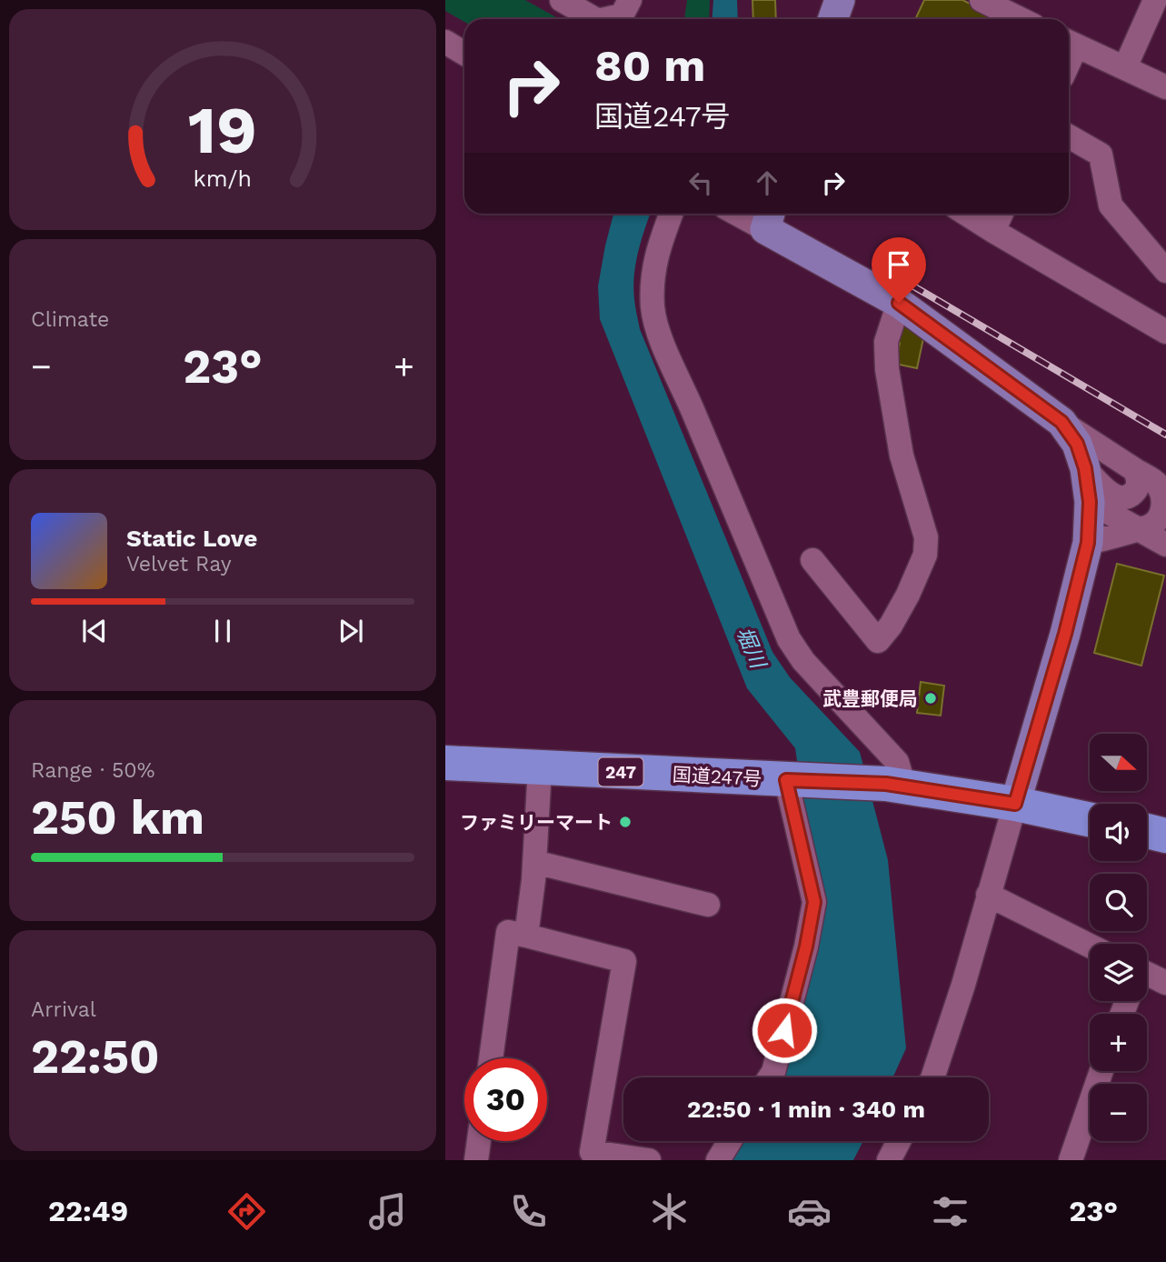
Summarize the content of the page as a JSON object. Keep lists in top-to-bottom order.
{
  "streets": {
    "highway": ["247", "国道247号"]
  },
  "water": ["堀川"],
  "places": ["武豊郵便局", "ファミリーマート"],
  "north": "right",
  "page": {
    "turn": ["80 m", "国道247号"],
    "tile": [
      "Climate",
      ["Range · 50%", "250 km"],
      ["Arrival", "22:50"]
    ],
    "heat": ["−", "23°", "+"],
    "song": ["Static Love", "Velvet Ray"],
    "map_buttons": ["+", "−"],
    "limit": "30",
    "trip": "22:50 · 1 min · 340 m",
    "tabs": ["22:49", "23°"],
    "gauge": ["19", "km/h"]
  }
}
